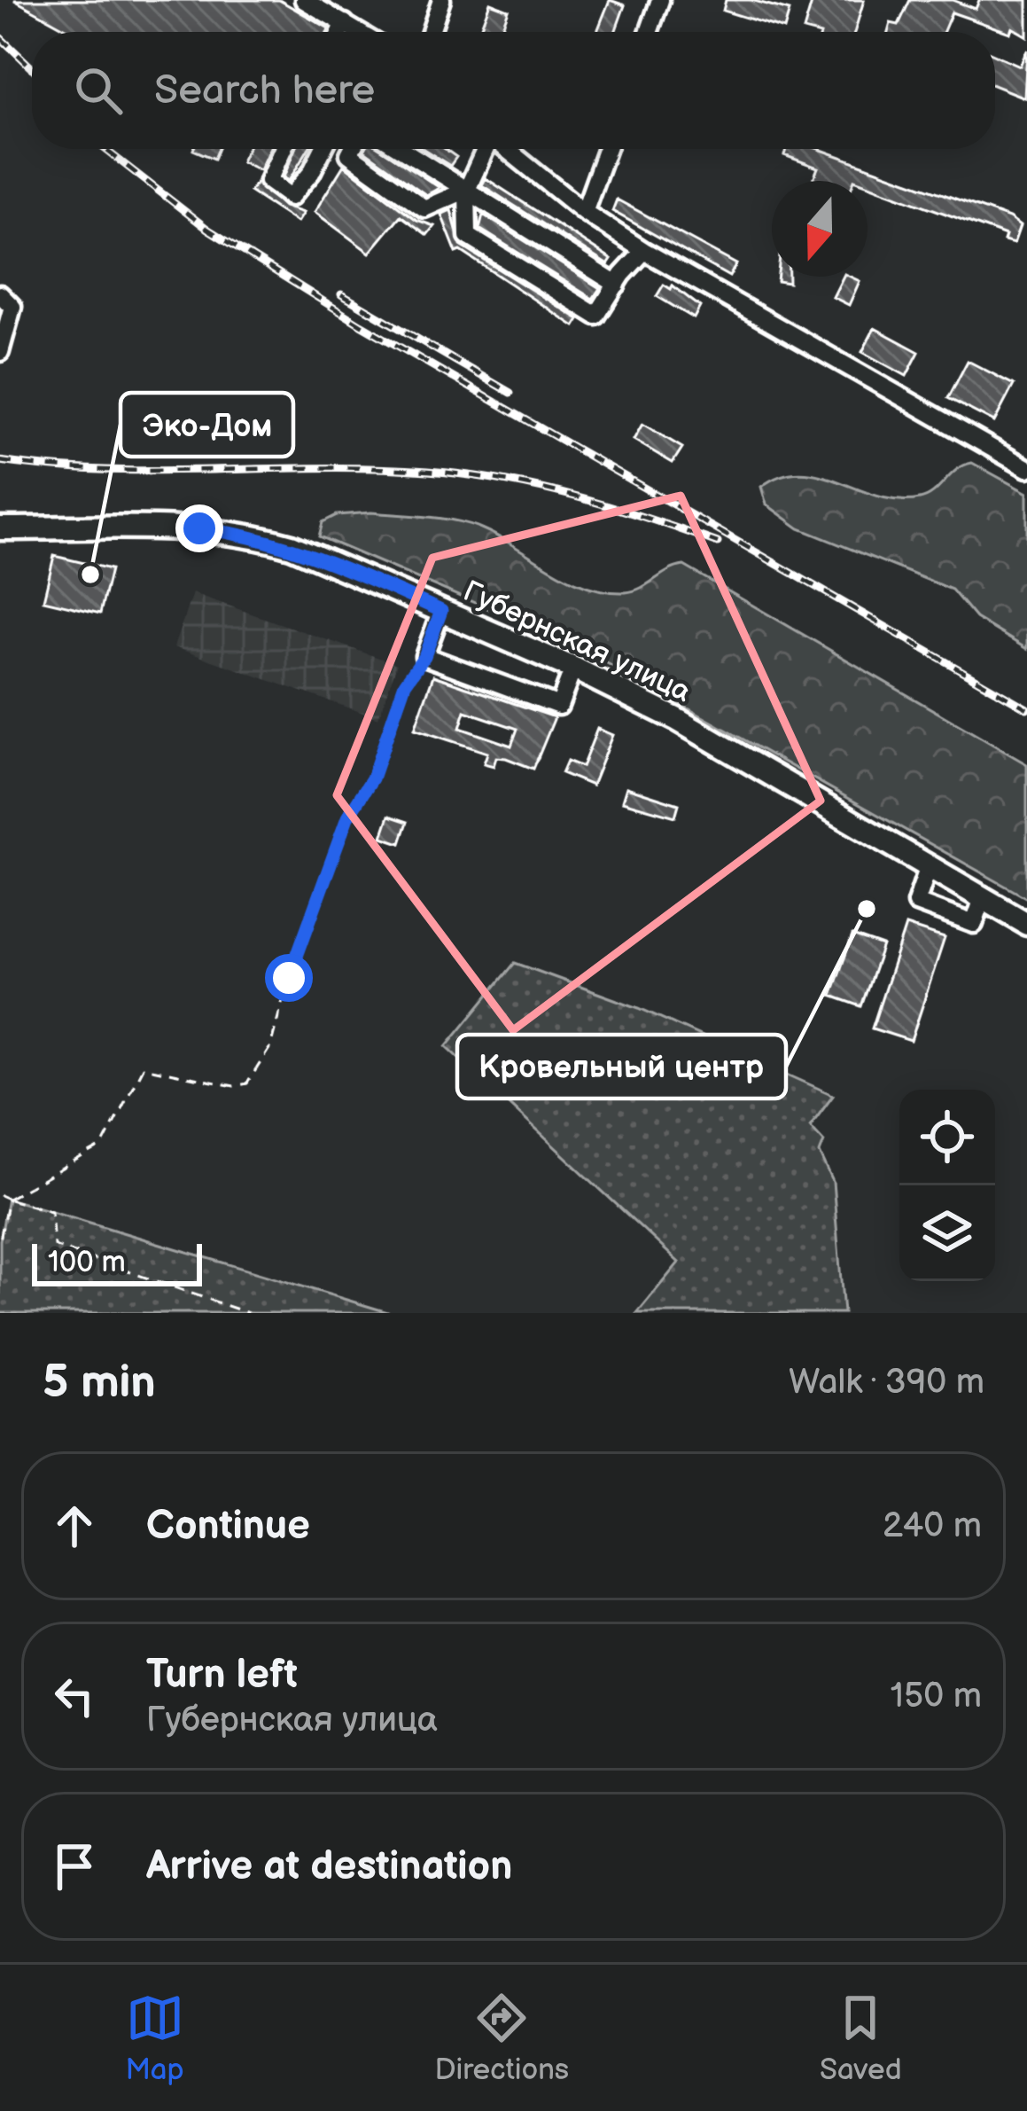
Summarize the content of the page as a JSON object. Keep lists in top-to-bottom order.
{
  "streets": {
    "main road": ["Губернская улица"]
  },
  "places": ["Эко-Дом", "Кровельный центр"],
  "scale_bar": "100 m",
  "north": "bottom",
  "page": {
    "search": "Search here",
    "scale": "100 m",
    "heading": ["5 min", "Walk · 390 m"],
    "list": [
      ["Continue", "240 m"],
      ["Turn left", "Губернская улица", "150 m"],
      "Arrive at destination"
    ],
    "nav": ["Map", "Directions", "Saved"]
  }
}
